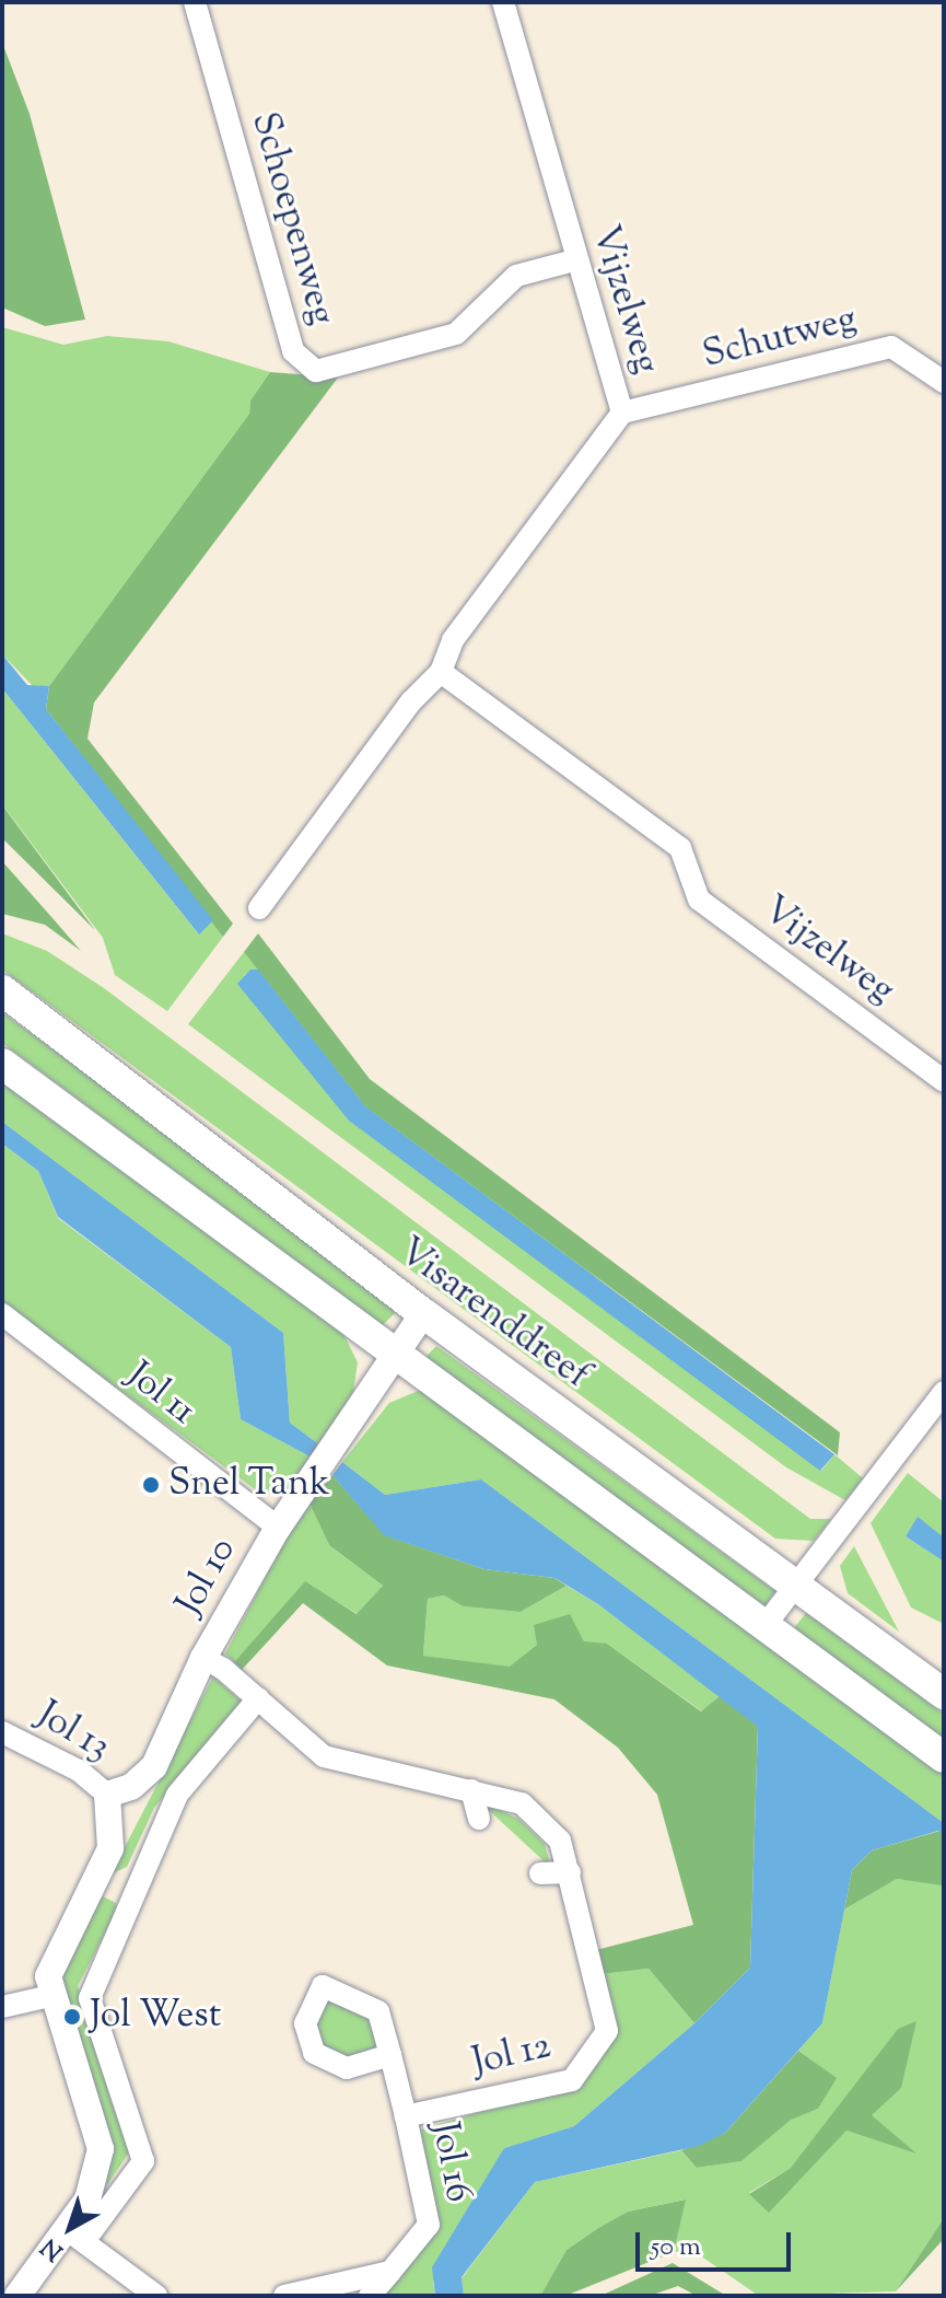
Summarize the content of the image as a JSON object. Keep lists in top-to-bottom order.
{
  "streets": {
    "main road": ["Visarenddreef"],
    "street": [
      "Schoepenweg",
      "Vijzelweg",
      "Schutweg",
      "Jol 11",
      "Jol 10",
      "Jol 13",
      "Jol 12",
      "Jol 16"
    ]
  },
  "crossings": [
    ["Schoepenweg", "Vijzelweg"],
    ["Vijzelweg", "Schutweg"],
    ["Visarenddreef", "Jol 10"],
    ["Jol 11", "Jol 10"],
    ["Jol 10", "Jol 13"],
    ["Jol 10", "Jol 12"],
    ["Jol 12", "Jol 16"]
  ],
  "places": ["Snel Tank", "Jol West"],
  "scale_bar": "50 m",
  "north": "bottom left"
}
